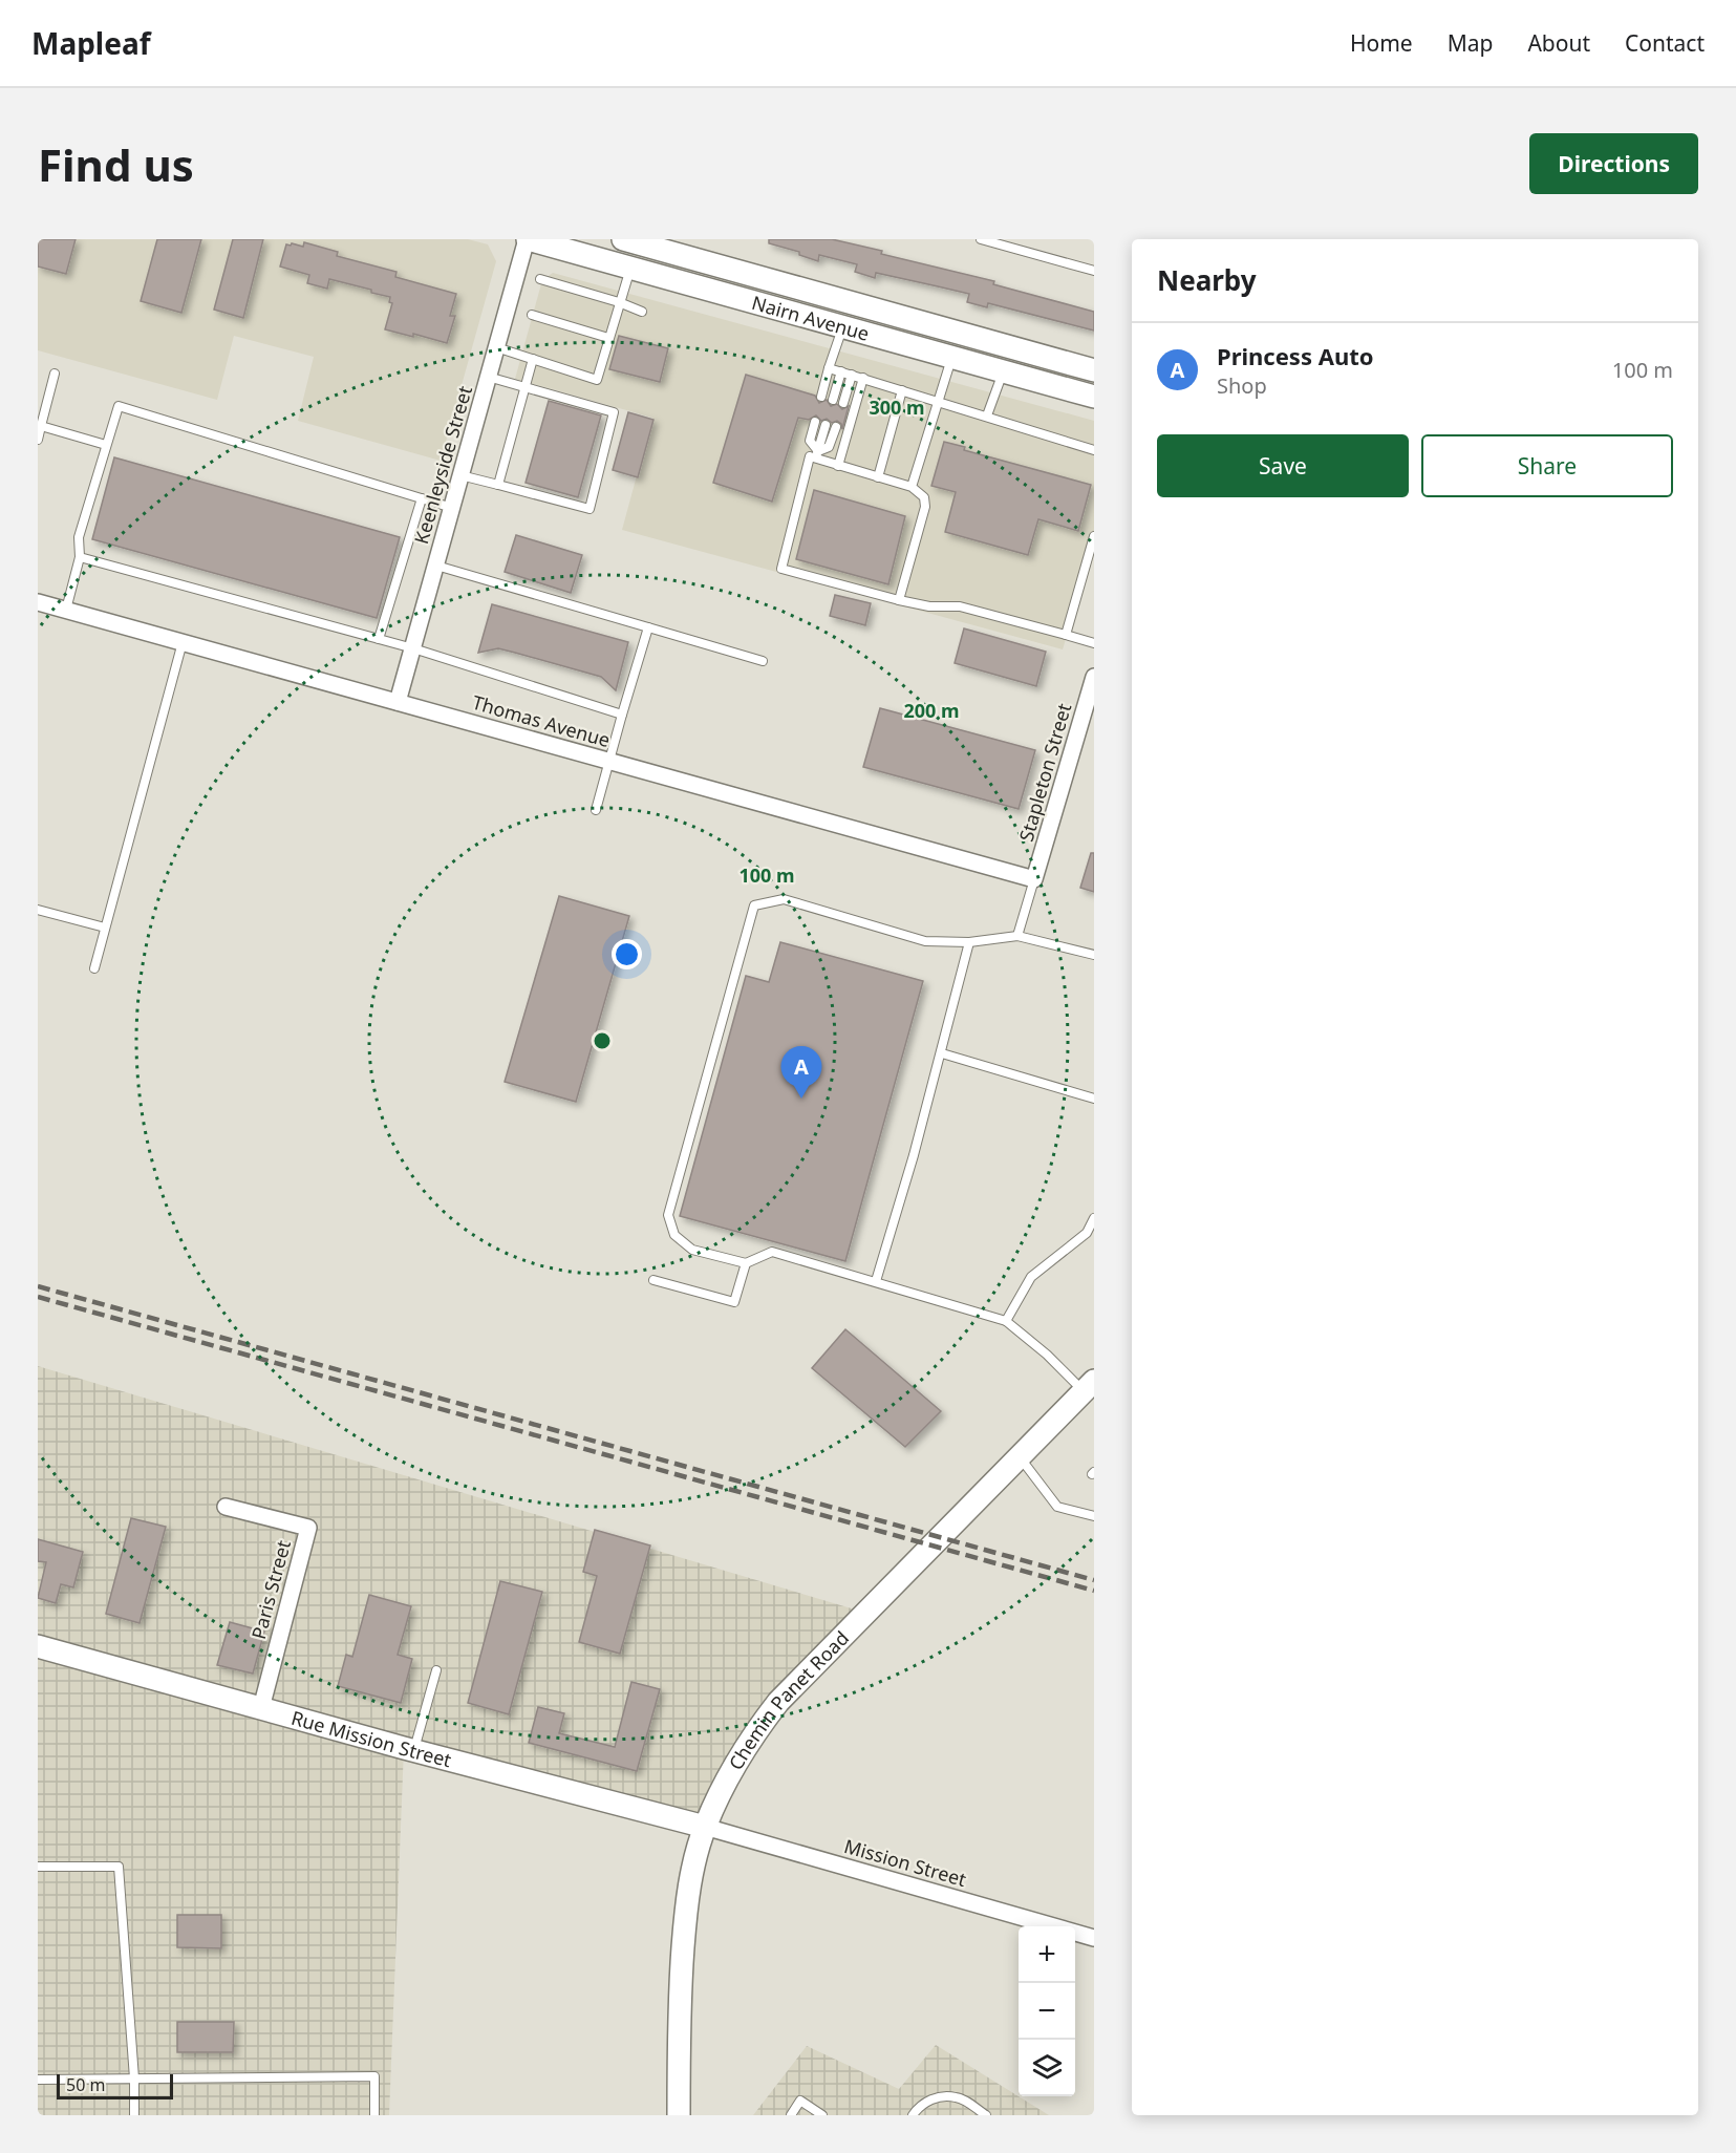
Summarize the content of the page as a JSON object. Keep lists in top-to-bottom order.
{
  "streets": {
    "street": [
      "Nairn Avenue",
      "Keenleyside Street",
      "Thomas Avenue",
      "Stapleton Street",
      "Paris Street",
      "Chemin Panet Road",
      "Rue Mission Street",
      "Mission Street"
    ]
  },
  "crossings": [
    ["Nairn Avenue", "Keenleyside Street"],
    ["Keenleyside Street", "Thomas Avenue"],
    ["Thomas Avenue", "Stapleton Street"],
    ["Paris Street", "Rue Mission Street"],
    ["Chemin Panet Road", "Rue Mission Street"],
    ["Chemin Panet Road", "Mission Street"],
    ["Rue Mission Street", "Mission Street"]
  ],
  "scale_bar": "50 m",
  "page": {
    "header": "Mapleaf",
    "nav": [
      "Home",
      "Map",
      "About",
      "Contact"
    ],
    "buttons": [
      "Directions",
      ["Save", "Share"]
    ],
    "title": "Find us",
    "heading": "Nearby",
    "list": [
      {
        "mark": "A",
        "name": "Princess Auto",
        "note": "Shop",
        "value": "100 m"
      }
    ],
    "pins": "A",
    "map_buttons": ["+", "−"],
    "scale": "50 m"
  },
  "rings": ["300 m", "200 m", "100 m"]
}
